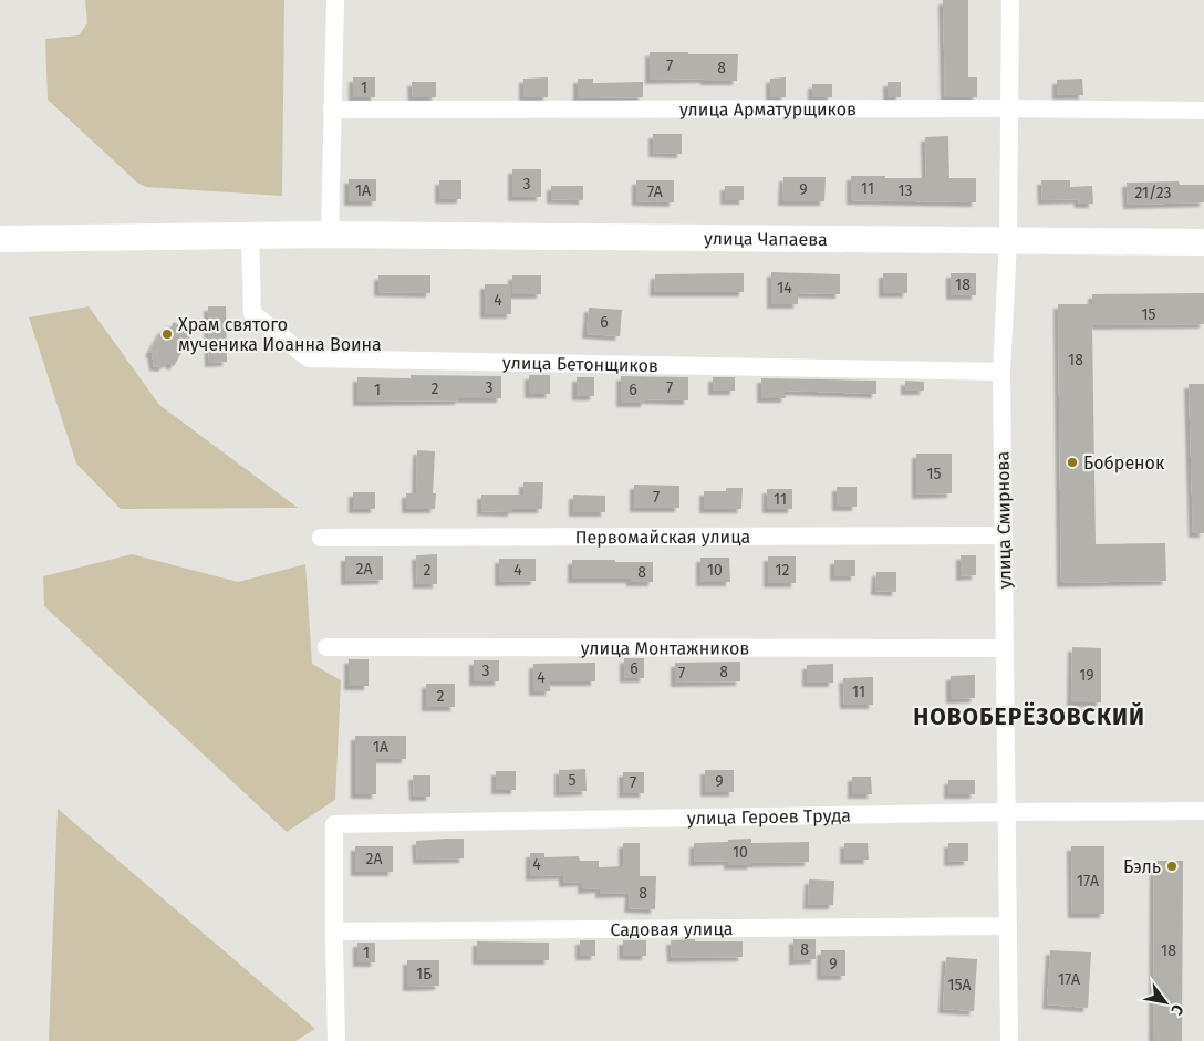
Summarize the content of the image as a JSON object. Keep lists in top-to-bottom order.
{
  "streets": {
    "street": [
      "улица Арматурщиков",
      "улица Чапаева",
      "улица Бетонщиков",
      "улица Смирнова",
      "Первомайская улица",
      "улица Монтажников",
      "улица Героев Труда",
      "Садовая улица"
    ]
  },
  "crossings": [
    ["улица Арматурщиков", "улица Смирнова"],
    ["улица Чапаева", "улица Бетонщиков"],
    ["улица Чапаева", "улица Смирнова"],
    ["улица Бетонщиков", "улица Смирнова"],
    ["улица Смирнова", "Первомайская улица"],
    ["улица Смирнова", "улица Монтажников"],
    ["улица Смирнова", "улица Героев Труда"],
    ["улица Смирнова", "Садовая улица"],
    ["улица Героев Труда", "Садовая улица"]
  ],
  "districts": ["НОВОБЕРЁЗОВСКИЙ"],
  "places": ["Храм святого мученика Иоанна Воина", "Бобренок", "Бэль"],
  "house_numbers": [
    "7",
    "8",
    "1",
    "3",
    "11",
    "9",
    "1А",
    "13",
    "7А",
    "21/23",
    "18",
    "14",
    "4",
    "15",
    "6",
    "18",
    "3",
    "7",
    "2",
    "1",
    "6",
    "15",
    "7",
    "11",
    "2А",
    "2",
    "4",
    "10",
    "12",
    "8",
    "6",
    "3",
    "8",
    "7",
    "19",
    "4",
    "11",
    "2",
    "1А",
    "5",
    "9",
    "7",
    "10",
    "2А",
    "4",
    "17А",
    "8",
    "8",
    "18",
    "1",
    "9",
    "1Б",
    "17А",
    "15А"
  ],
  "north": "bottom right"
}
